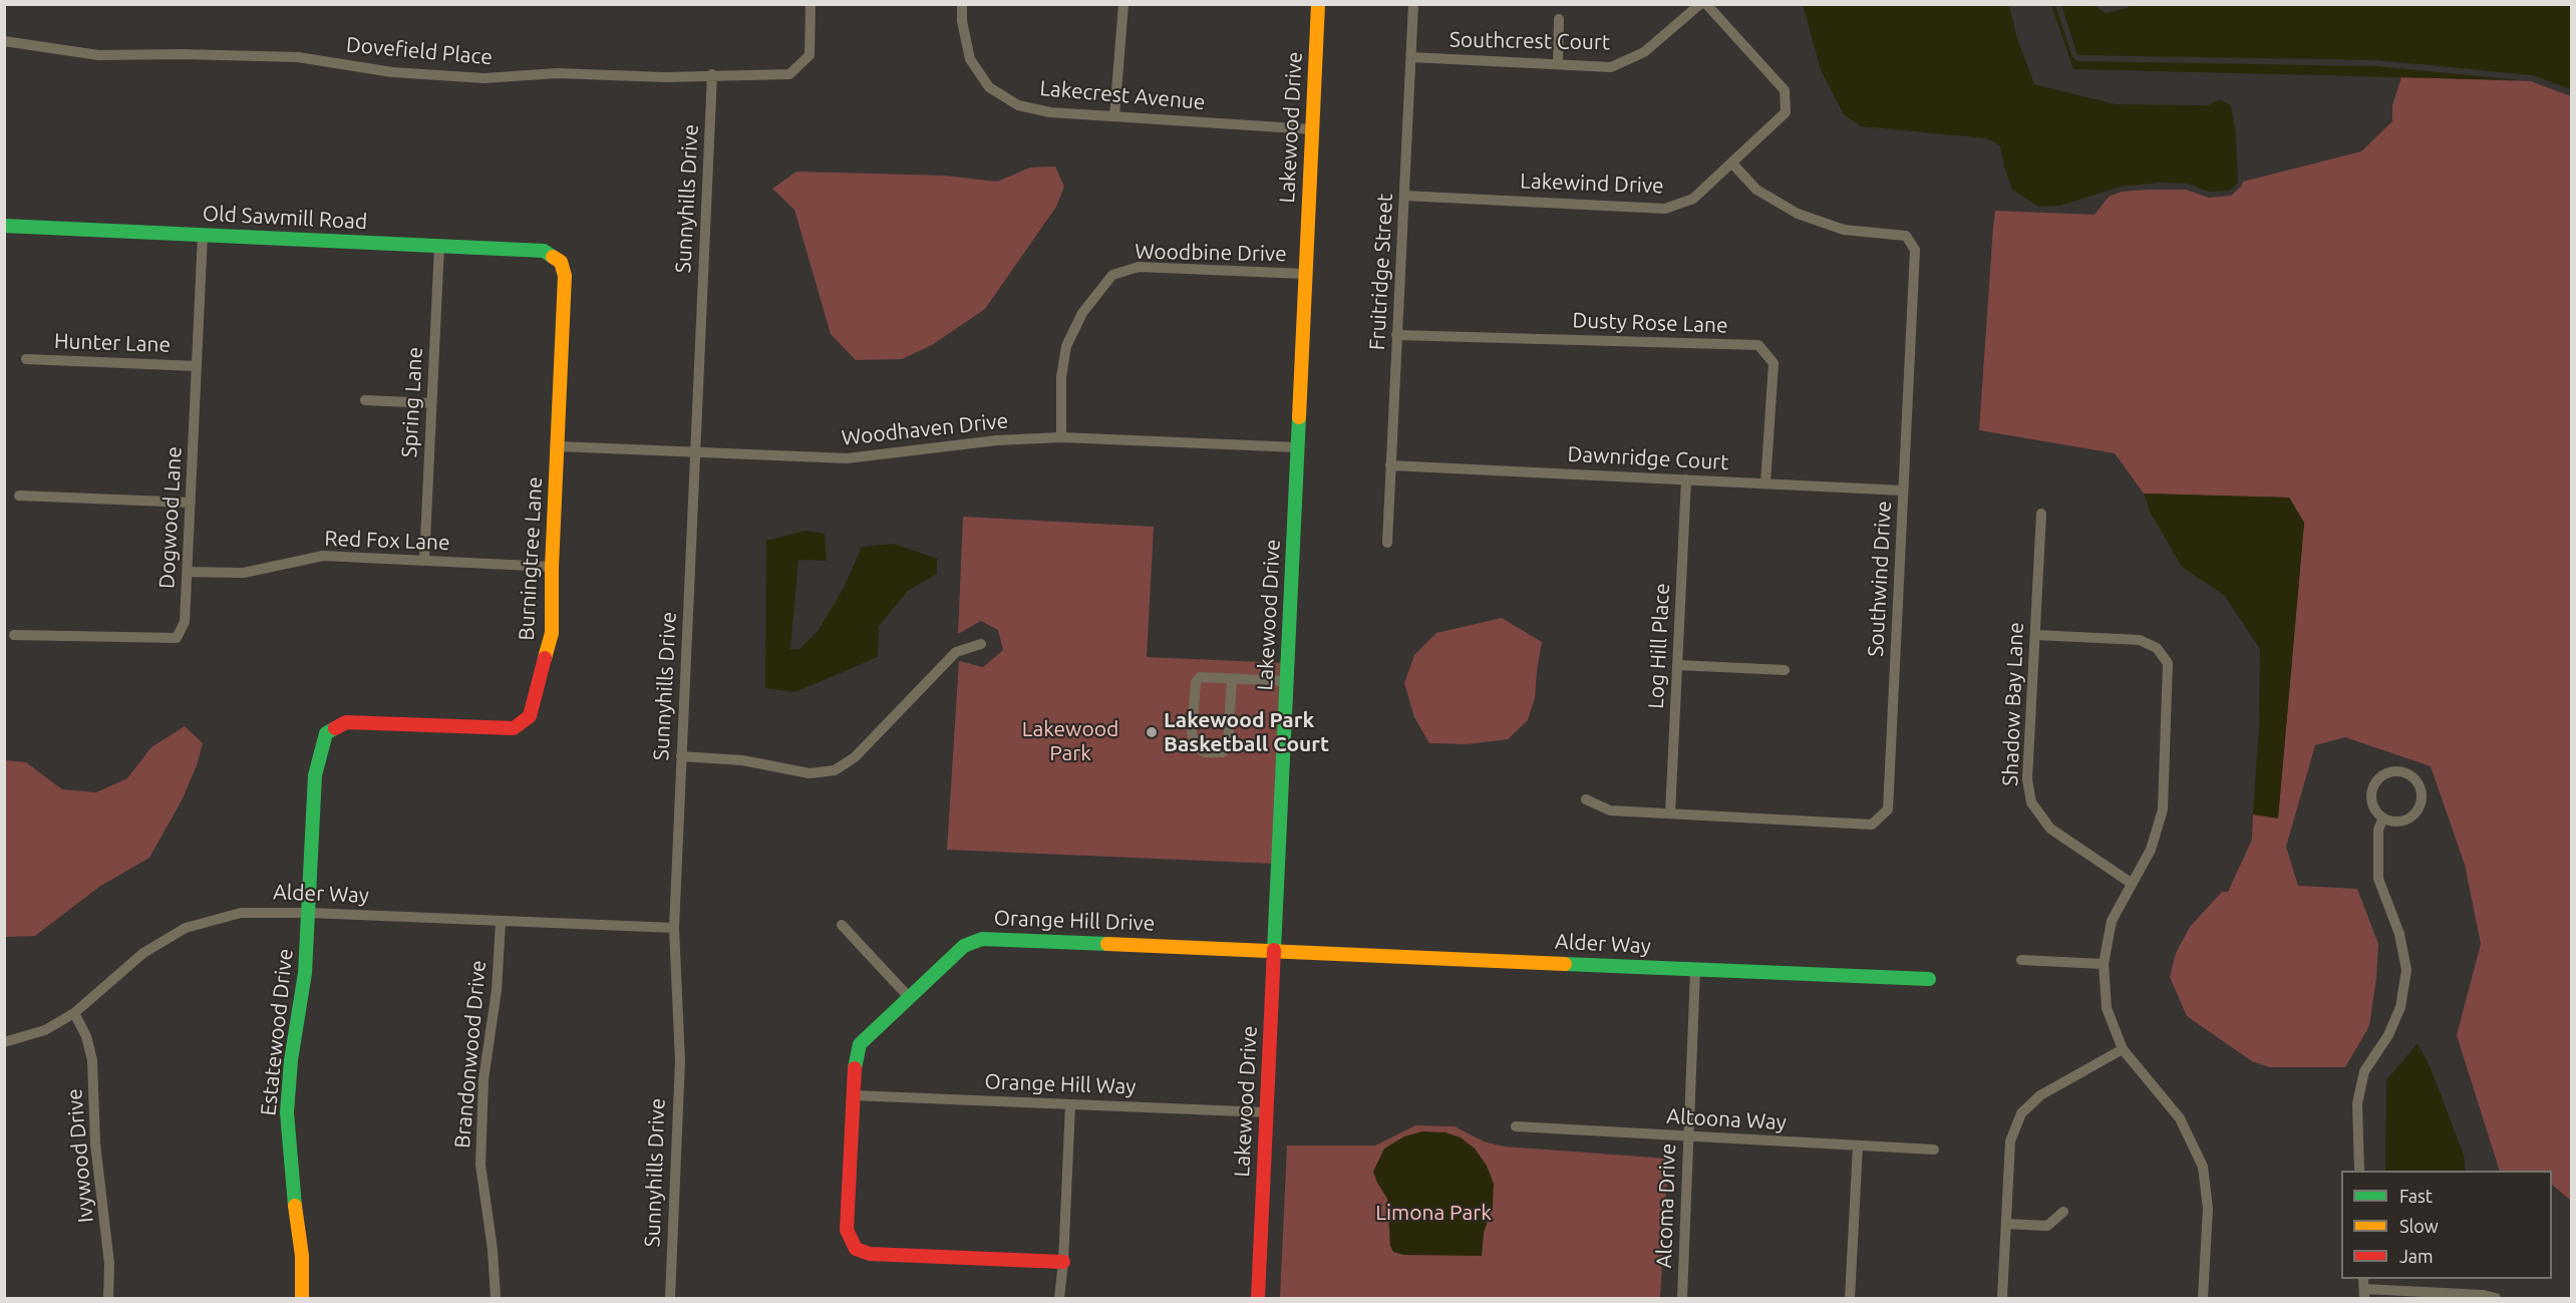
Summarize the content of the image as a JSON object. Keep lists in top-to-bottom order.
{
  "streets": {
    "street": [
      "Southcrest Court",
      "Dovefield Place",
      "Lakecrest Avenue",
      "Lakewood Drive",
      "Lakewind Drive",
      "Sunnyhills Drive",
      "Old Sawmill Road",
      "Woodbine Drive",
      "Fruitridge Street",
      "Dusty Rose Lane",
      "Hunter Lane",
      "Spring Lane",
      "Woodhaven Drive",
      "Dawnridge Court",
      "Dogwood Lane",
      "Red Fox Lane",
      "Burningtree Lane",
      "Southwind Drive",
      "Log Hill Place",
      "Shadow Bay Lane",
      "Alder Way",
      "Orange Hill Drive",
      "Estatewood Drive",
      "Brandonwood Drive",
      "Orange Hill Way",
      "Altoona Way",
      "Ivywood Drive",
      "Alcoma Drive"
    ]
  },
  "crossings": [
    ["Southcrest Court", "Fruitridge Street"],
    ["Dovefield Place", "Sunnyhills Drive"],
    ["Lakecrest Avenue", "Lakewood Drive"],
    ["Lakewood Drive", "Woodbine Drive"],
    ["Lakewood Drive", "Woodhaven Drive"],
    ["Lakewood Drive", "Alder Way"],
    ["Lakewood Drive", "Orange Hill Drive"],
    ["Lakewood Drive", "Orange Hill Way"],
    ["Lakewind Drive", "Fruitridge Street"],
    ["Lakewind Drive", "Southwind Drive"],
    ["Sunnyhills Drive", "Woodhaven Drive"],
    ["Sunnyhills Drive", "Alder Way"],
    ["Old Sawmill Road", "Spring Lane"],
    ["Old Sawmill Road", "Dogwood Lane"],
    ["Old Sawmill Road", "Burningtree Lane"],
    ["Woodbine Drive", "Woodhaven Drive"],
    ["Fruitridge Street", "Dusty Rose Lane"],
    ["Fruitridge Street", "Dawnridge Court"],
    ["Dusty Rose Lane", "Dawnridge Court"],
    ["Hunter Lane", "Dogwood Lane"],
    ["Spring Lane", "Red Fox Lane"],
    ["Woodhaven Drive", "Burningtree Lane"],
    ["Dawnridge Court", "Southwind Drive"],
    ["Dawnridge Court", "Log Hill Place"],
    ["Dogwood Lane", "Red Fox Lane"],
    ["Red Fox Lane", "Burningtree Lane"],
    ["Burningtree Lane", "Alder Way"],
    ["Burningtree Lane", "Estatewood Drive"],
    ["Southwind Drive", "Log Hill Place"],
    ["Alder Way", "Orange Hill Drive"],
    ["Alder Way", "Estatewood Drive"],
    ["Alder Way", "Brandonwood Drive"],
    ["Alder Way", "Ivywood Drive"],
    ["Alder Way", "Alcoma Drive"],
    ["Orange Hill Drive", "Orange Hill Way"],
    ["Altoona Way", "Alcoma Drive"]
  ],
  "parks": ["Lakewood Park", "Limona Park"],
  "places": ["Lakewood Park Basketball Court"],
  "legend": ["Fast", "Slow", "Jam"]
}
